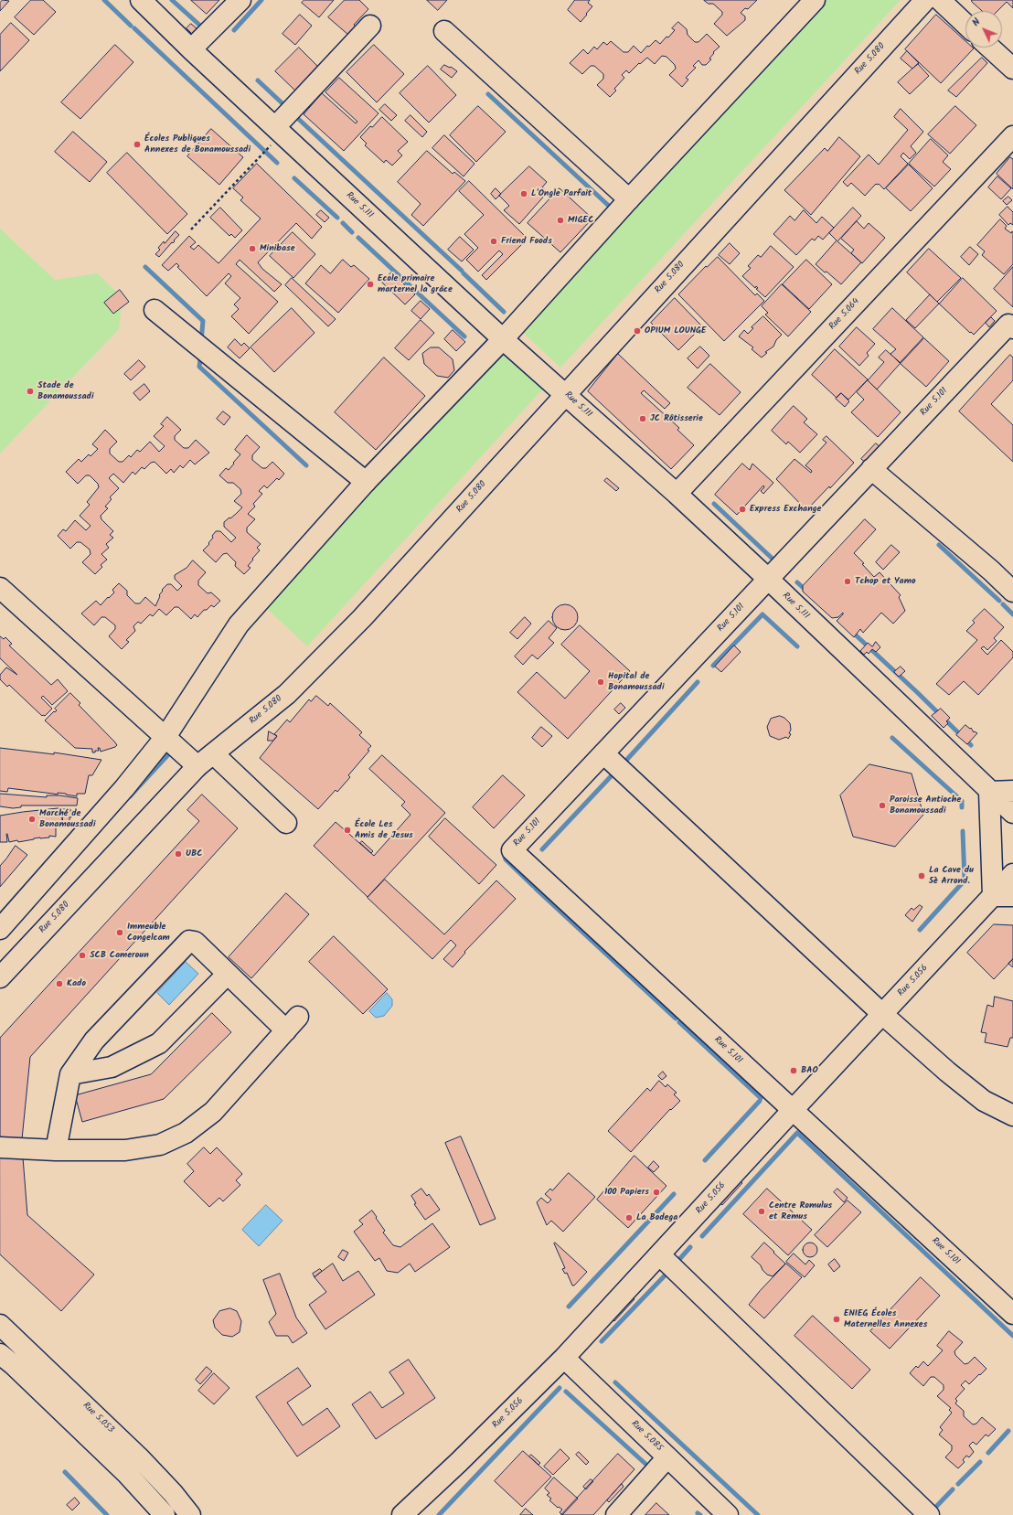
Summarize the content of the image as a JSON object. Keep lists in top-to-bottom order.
{
  "streets": {
    "street": [
      "Rue 5.080",
      "Rue 5.111",
      "Rue 5.064",
      "Rue 5.101",
      "Rue 5.056",
      "Rue 5.053",
      "Rue 5.085"
    ]
  },
  "crossings": [
    ["Rue 5.080", "Rue 5.111"],
    ["Rue 5.111", "Rue 5.064"],
    ["Rue 5.111", "Rue 5.101"],
    ["Rue 5.101", "Rue 5.056"],
    ["Rue 5.056", "Rue 5.085"]
  ],
  "places": [
    "Écoles Publiques Annexes de Bonamoussadi",
    "L'Ongle Parfait",
    "MIGEC",
    "Friend Foods",
    "Minibase",
    "Ecole primaire marternel la grâce",
    "OPIUM LOUNGE",
    "Stade de Bonamoussadi",
    "JC Rôtisserie",
    "Express Exchange",
    "Tchop et Yamo",
    "Hopital de Bonamoussadi",
    "Paroisse Antioche Bonamoussadi",
    "Marché de Bonamoussadi",
    "École Les Amis de Jesus",
    "UBC",
    "La Cave du 5è Arrond.",
    "Immeuble Congelcam",
    "SCB Cameroun",
    "Kado",
    "BAO",
    "100 Papiers",
    "Centre Romulus et Remus",
    "La Bodega",
    "ENIEG Écoles Maternelles Annexes"
  ],
  "north": "top left"
}
